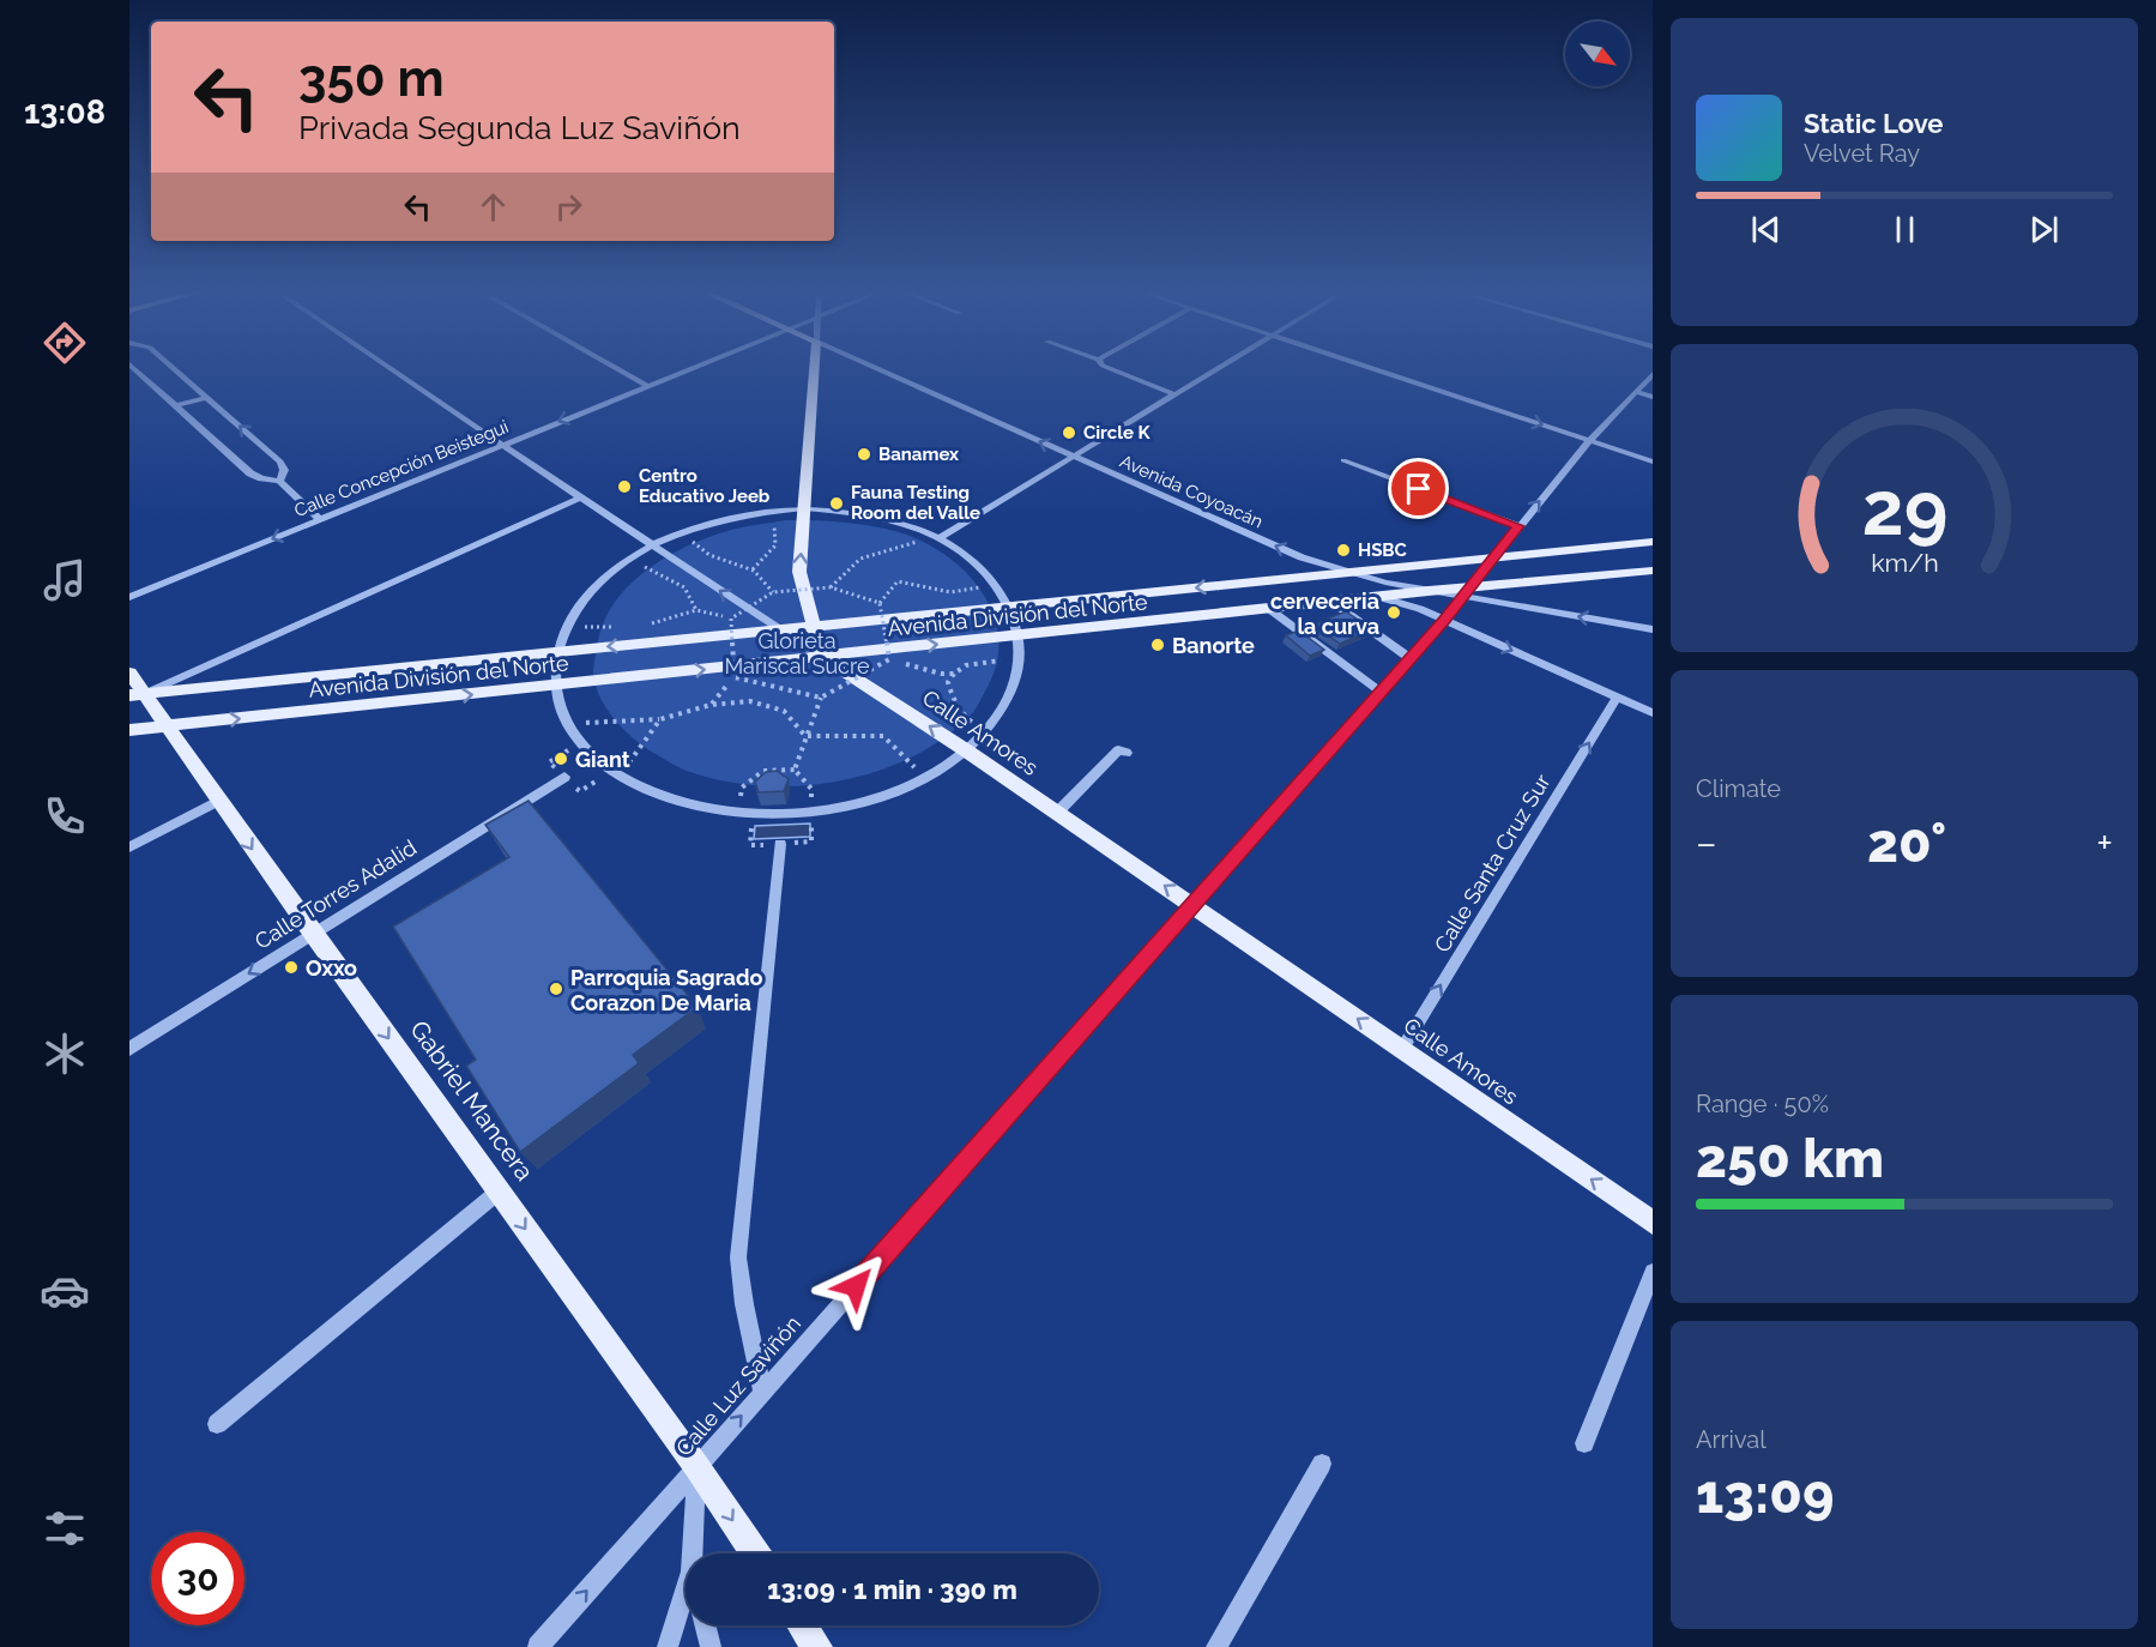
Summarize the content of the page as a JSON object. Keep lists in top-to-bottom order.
{
  "streets": {
    "main road": ["Avenida División del Norte", "Calle Amores", "Gabriel Mancera"],
    "street": [
      "Calle Concepción Beistegui",
      "Avenida Coyoacán",
      "Calle Santa Cruz Sur",
      "Calle Torres Adalid",
      "Calle Luz Saviñón"
    ]
  },
  "crossings": [
    ["Calle Concepción Beistegui", "Calle Amores"],
    ["Avenida Coyoacán", "Avenida División del Norte"],
    ["Avenida División del Norte", "Calle Amores"],
    ["Avenida División del Norte", "Gabriel Mancera"],
    ["Avenida División del Norte", "Calle Luz Saviñón"],
    ["Calle Amores", "Calle Santa Cruz Sur"],
    ["Calle Amores", "Calle Luz Saviñón"],
    ["Calle Torres Adalid", "Gabriel Mancera"],
    ["Gabriel Mancera", "Calle Luz Saviñón"]
  ],
  "one_way": [
    "Calle Amores",
    "Calle Santa Cruz Sur",
    "Calle Torres Adalid",
    "Gabriel Mancera"
  ],
  "parks": ["Glorieta Mariscal Sucre"],
  "places": [
    "Circle K",
    "Banamex",
    "Centro Educativo Jeeb",
    "Fauna Testing Room del Valle",
    "HSBC",
    "cerveceria la curva",
    "Banorte",
    "Giant",
    "Oxxo",
    "Parroquia Sagrado Corazon De Maria"
  ],
  "north": "bottom right",
  "page": {
    "tabs": "13:08",
    "turn": ["350 m", "Privada Segunda Luz Saviñón"],
    "song": ["Static Love", "Velvet Ray"],
    "tile": [
      "Climate",
      ["Range · 50%", "250 km"],
      ["Arrival", "13:09"]
    ],
    "heat": ["−", "20°", "+"],
    "limit": "30",
    "trip": "13:09 · 1 min · 390 m",
    "gauge": ["29", "km/h"]
  }
}
